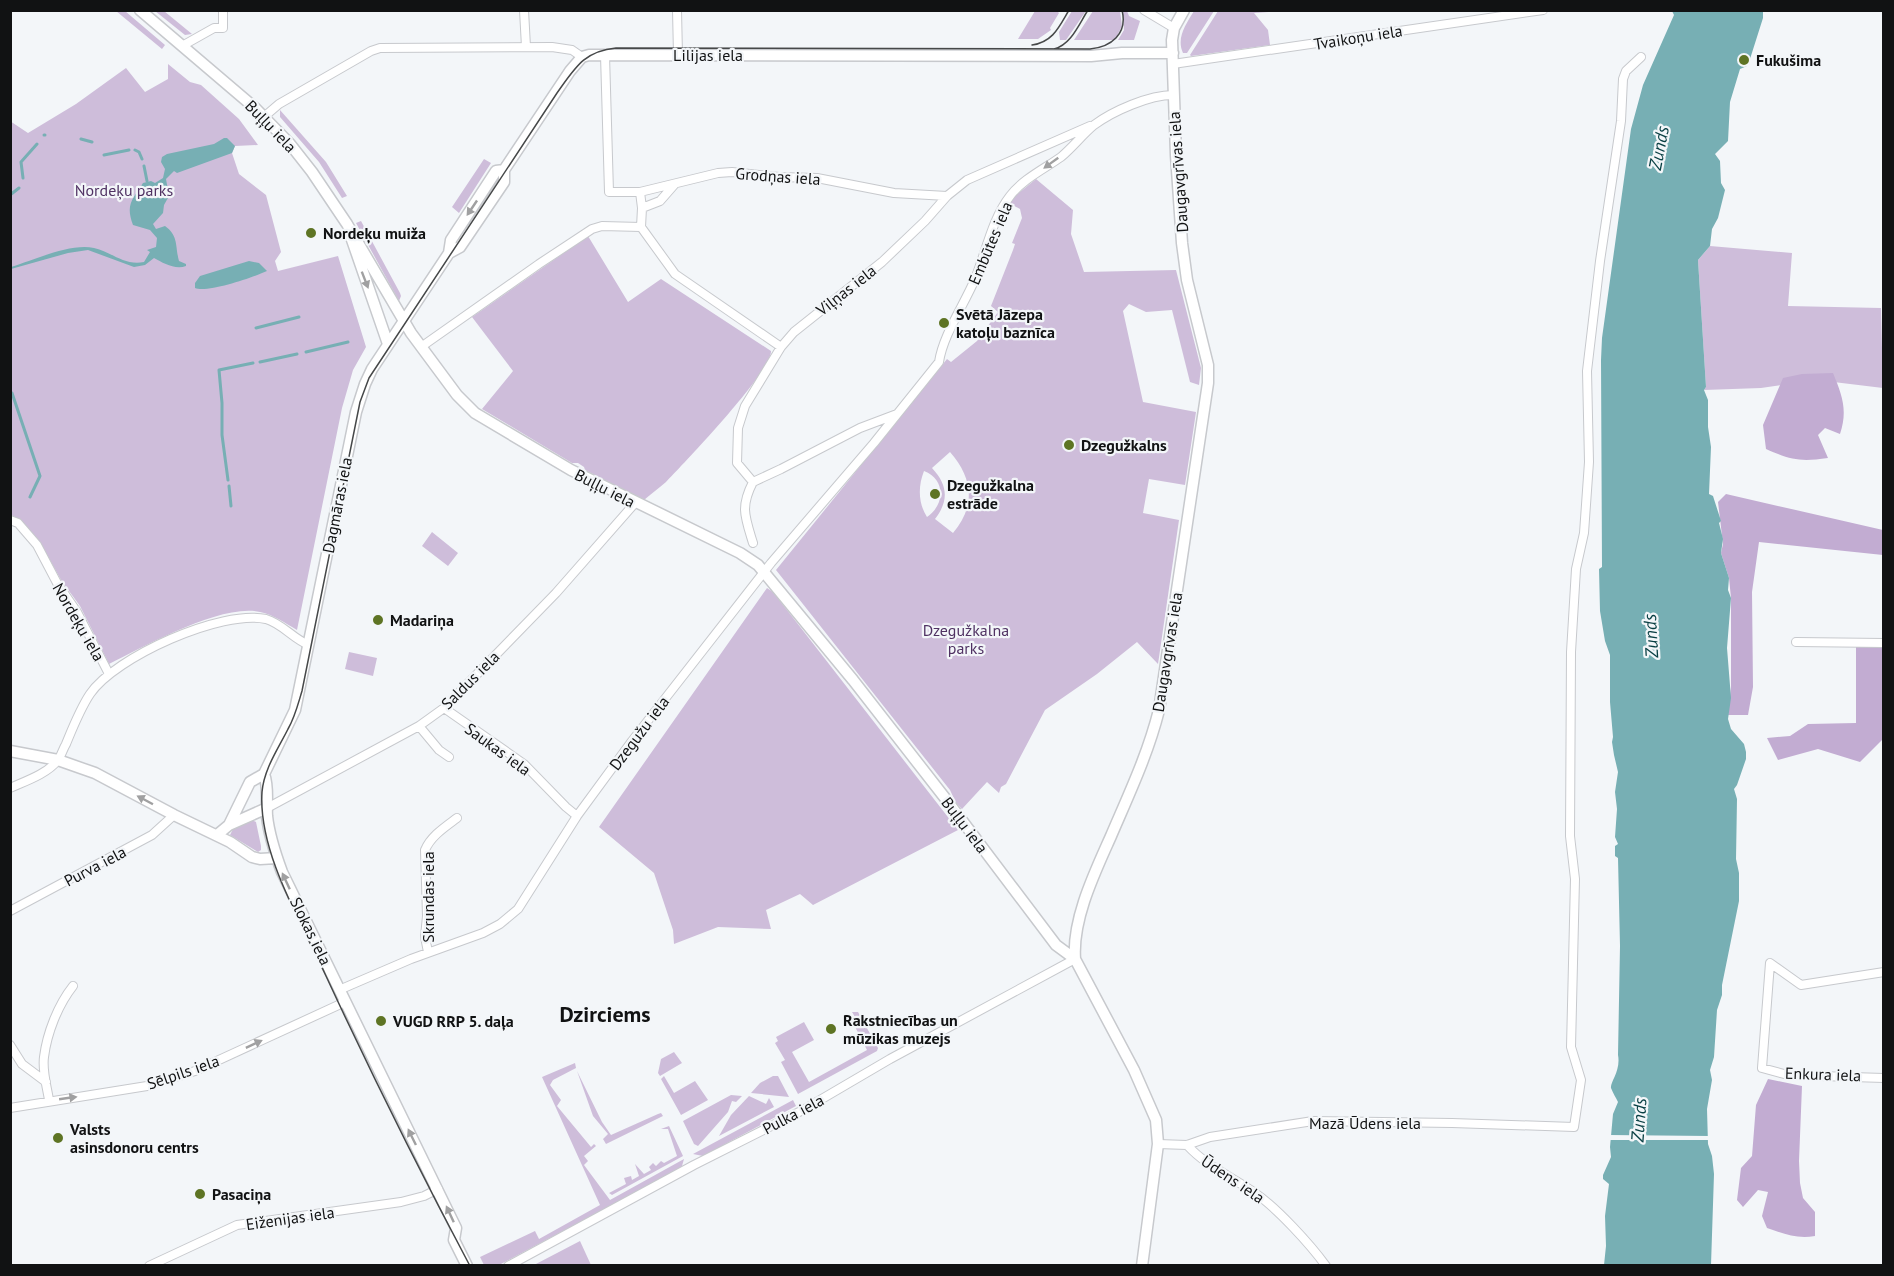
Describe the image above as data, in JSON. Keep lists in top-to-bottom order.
{
  "streets": {
    "street": [
      "Tvaikoņu iela",
      "Lilijas iela",
      "Buļļu iela",
      "Daugavgrīvas iela",
      "Grodņas iela",
      "Embūtes iela",
      "Viļņas iela",
      "Dagmāras iela",
      "Nordeķu iela",
      "Saldus iela",
      "Dzegužu iela",
      "Saukas iela",
      "Purva iela",
      "Skrundas iela",
      "Slokas iela",
      "Sēlpils iela",
      "Enkura iela",
      "Pulka iela",
      "Mazā Ūdens iela",
      "Ūdens iela",
      "Eiženijas iela"
    ]
  },
  "crossings": [
    ["Tvaikoņu iela", "Lilijas iela"],
    ["Tvaikoņu iela", "Daugavgrīvas iela"],
    ["Lilijas iela", "Buļļu iela"],
    ["Lilijas iela", "Daugavgrīvas iela"],
    ["Lilijas iela", "Dagmāras iela"],
    ["Buļļu iela", "Daugavgrīvas iela"],
    ["Buļļu iela", "Dagmāras iela"],
    ["Buļļu iela", "Saldus iela"],
    ["Buļļu iela", "Dzegužu iela"],
    ["Buļļu iela", "Pulka iela"],
    ["Daugavgrīvas iela", "Embūtes iela"],
    ["Daugavgrīvas iela", "Pulka iela"],
    ["Grodņas iela", "Viļņas iela"],
    ["Embūtes iela", "Viļņas iela"],
    ["Embūtes iela", "Dzegužu iela"],
    ["Saldus iela", "Saukas iela"],
    ["Dzegužu iela", "Saukas iela"],
    ["Dzegužu iela", "Skrundas iela"],
    ["Dzegužu iela", "Slokas iela"],
    ["Slokas iela", "Sēlpils iela"],
    ["Slokas iela", "Eiženijas iela"],
    ["Mazā Ūdens iela", "Ūdens iela"]
  ],
  "one_way": ["Embūtes iela", "Slokas iela", "Sēlpils iela"],
  "districts": ["Dzirciems"],
  "water": ["Zunds"],
  "parks": ["Nordeķu parks", "Dzegužkalna parks"],
  "places": [
    "Fukušima",
    "Nordeķu muiža",
    "Svētā Jāzepa katoļu baznīca",
    "Dzegužkalns",
    "Dzegužkalna estrāde",
    "Madariņa",
    "VUGD RRP 5. daļa",
    "Rakstniecības un mūzikas muzejs",
    "Valsts asinsdonoru centrs",
    "Pasaciņa"
  ]
}
